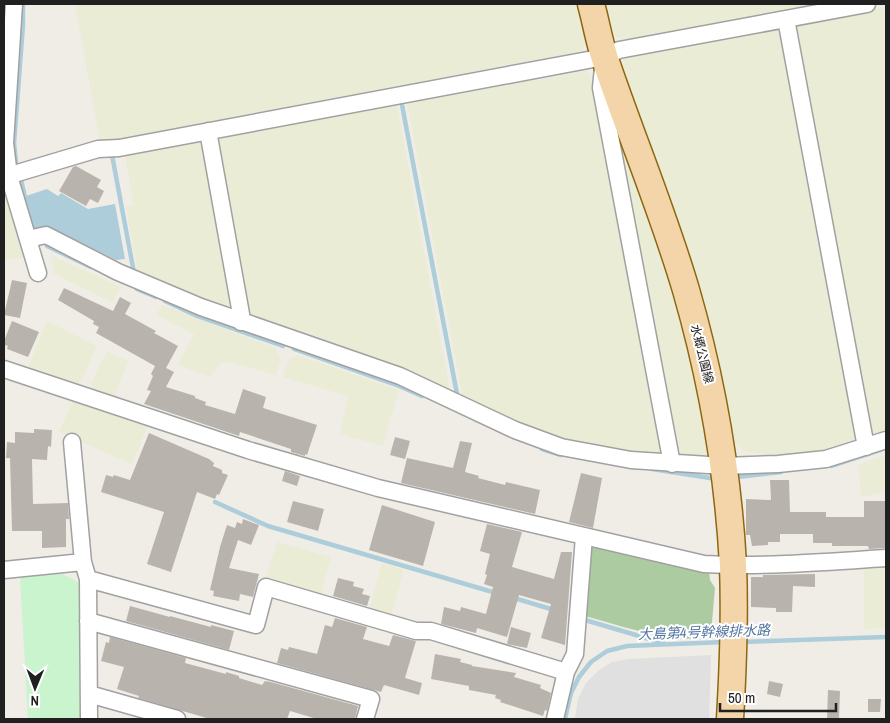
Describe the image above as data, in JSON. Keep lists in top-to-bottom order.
{
  "streets": {
    "main road": ["水郷公園線"]
  },
  "water": ["大島第4号幹線排水路"],
  "scale_bar": "50 m",
  "north": "bottom"
}
